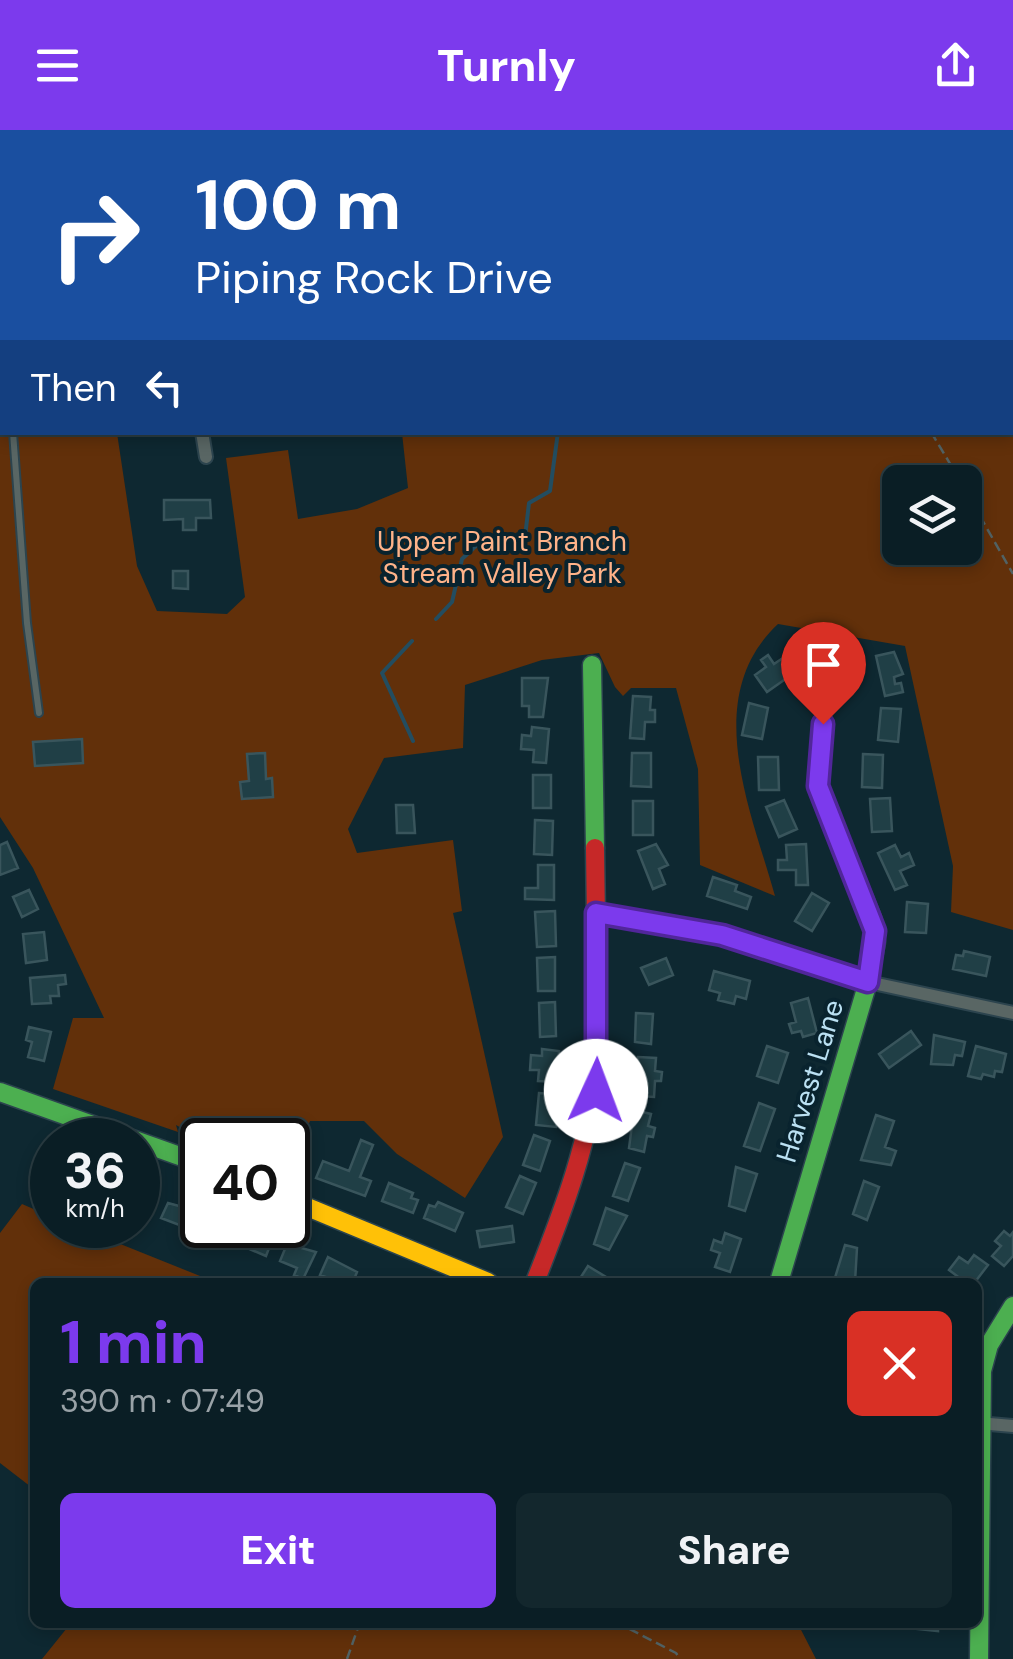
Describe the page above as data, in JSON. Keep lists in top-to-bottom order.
{
  "streets": {
    "street": ["Harvest Lane"]
  },
  "parks": ["Upper Paint Branch Stream Valley Park"],
  "page": {
    "header": "Turnly",
    "turn": ["100 m", "Piping Rock Drive"],
    "then": "Then",
    "speed": "36 km/h",
    "limit": "40",
    "heading": ["1 min", "390 m · 07:49"],
    "buttons": ["Exit", "Share"]
  }
}
